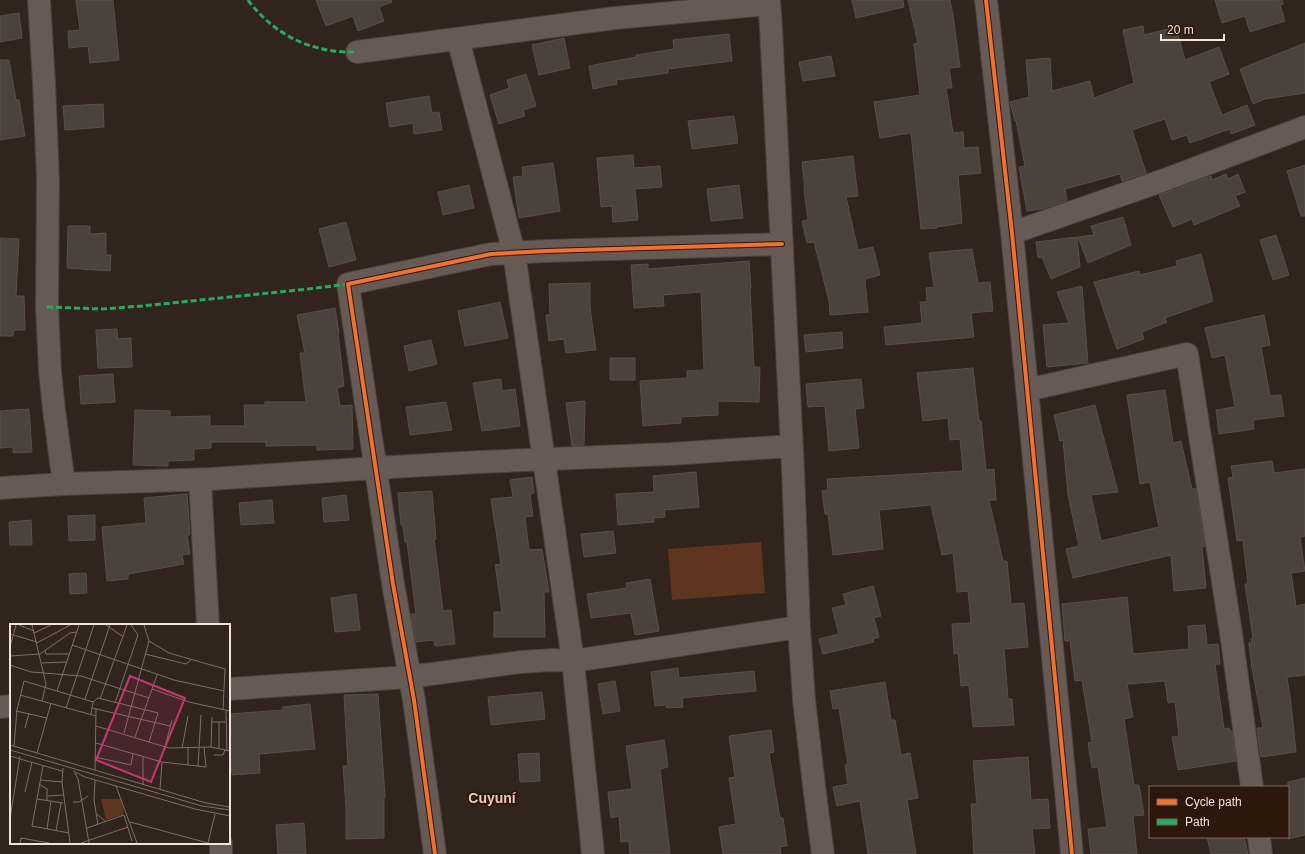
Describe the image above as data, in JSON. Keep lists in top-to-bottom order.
{
  "districts": ["Cuyuní"],
  "legend": ["Cycle path", "Path"],
  "scale_bar": "20 m"
}
